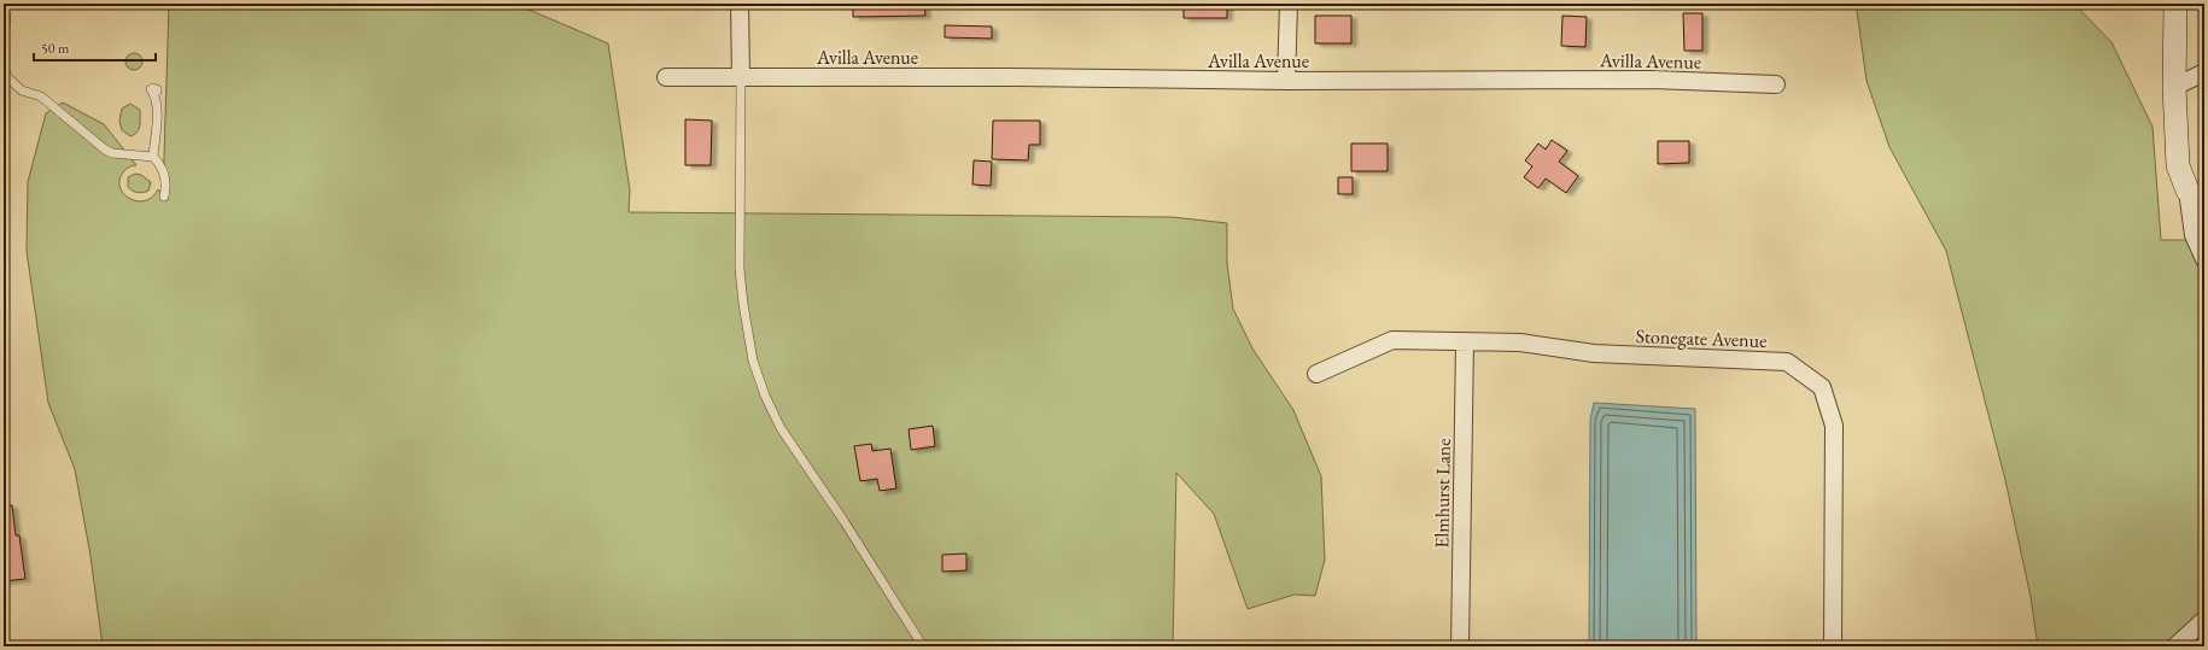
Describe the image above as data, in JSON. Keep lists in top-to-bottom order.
{
  "streets": {
    "street": ["Avilla Avenue", "Stonegate Avenue", "Elmhurst Lane"]
  },
  "crossings": [
    ["Stonegate Avenue", "Elmhurst Lane"]
  ],
  "scale_bar": "50 m"
}
